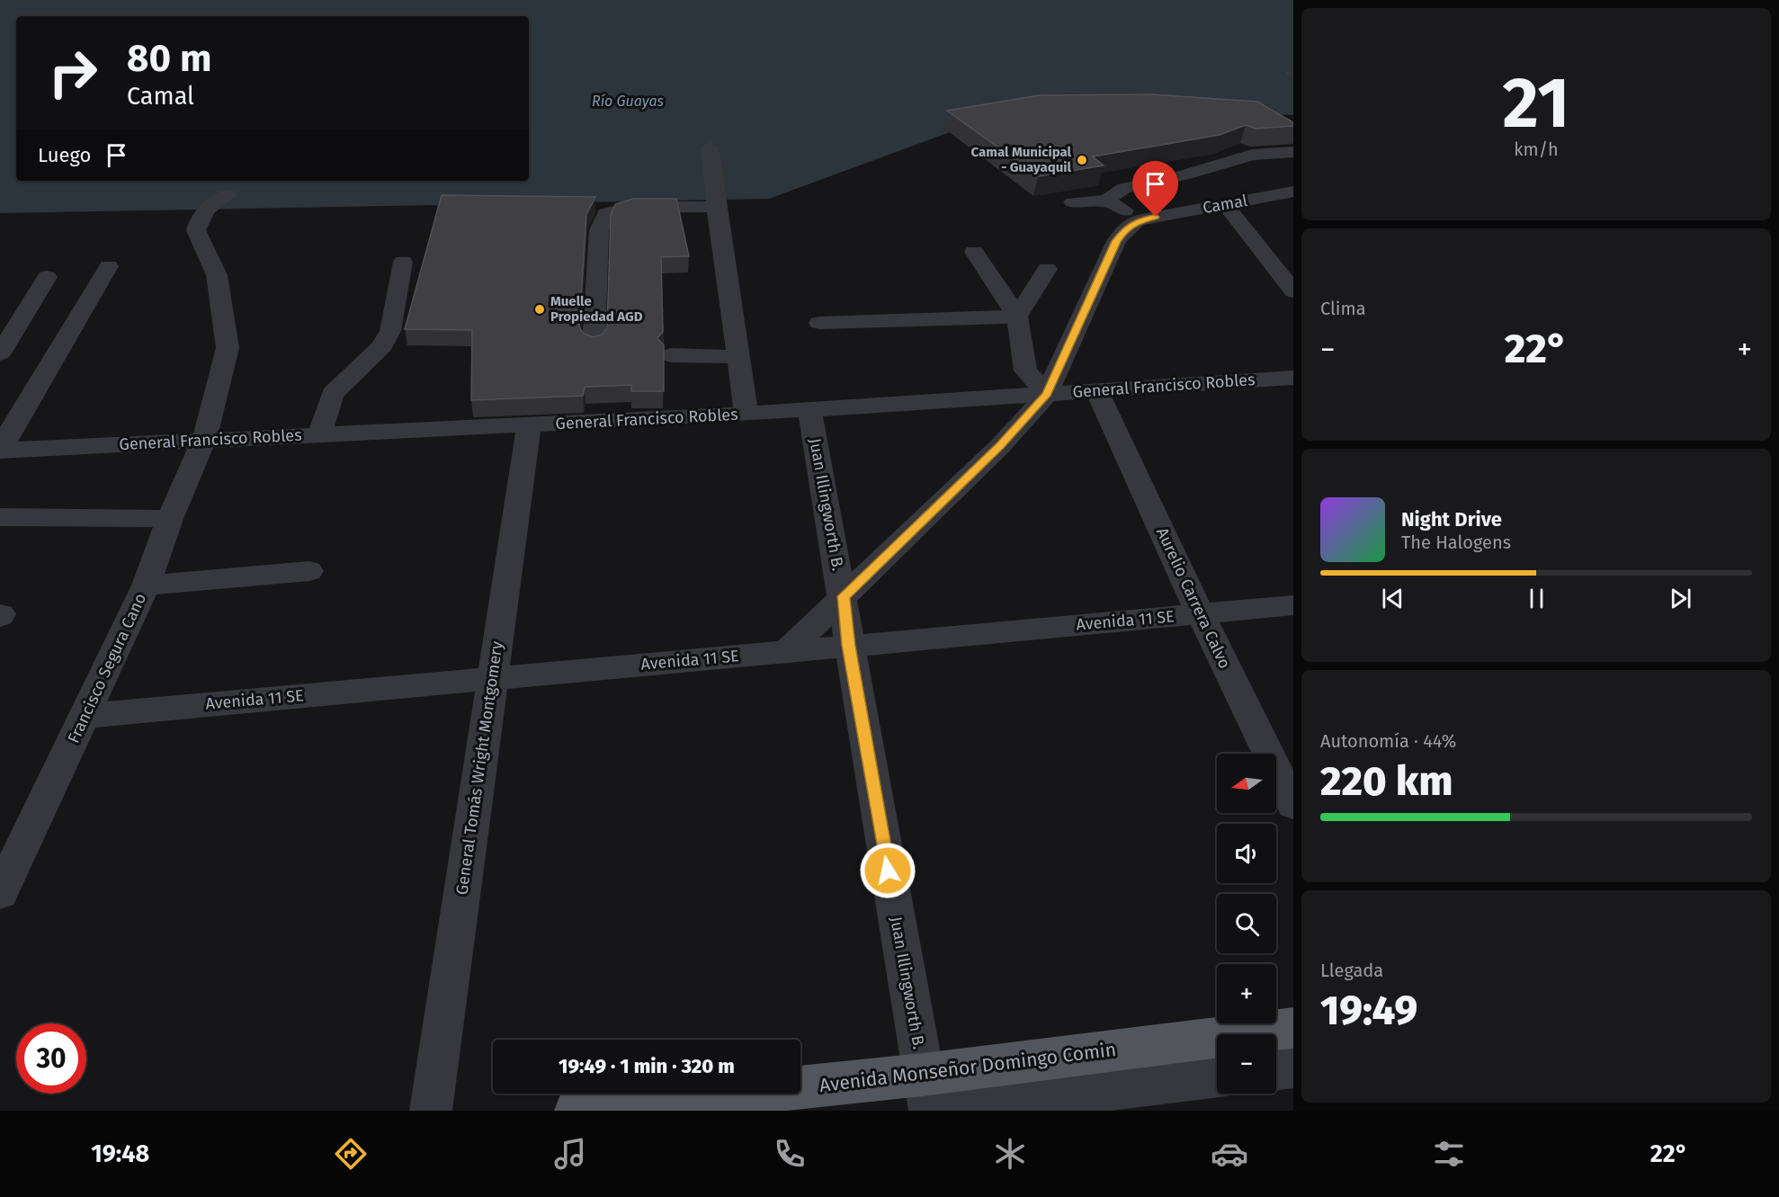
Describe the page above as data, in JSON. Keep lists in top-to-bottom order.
{
  "streets": {
    "main road": ["Avenida Monseñor Domingo Comin"],
    "street": [
      "Camal",
      "General Francisco Robles",
      "Juan Illingworth B.",
      "Aurelio Carrera Calvo",
      "Avenida 11 SE",
      "Francisco Segura Cano",
      "General Tomás Wright Montgomery"
    ]
  },
  "crossings": [
    ["General Francisco Robles", "Juan Illingworth B."],
    ["General Francisco Robles", "Aurelio Carrera Calvo"],
    ["General Francisco Robles", "Francisco Segura Cano"],
    ["General Francisco Robles", "General Tomás Wright Montgomery"],
    ["Juan Illingworth B.", "Avenida 11 SE"],
    ["Juan Illingworth B.", "Avenida Monseñor Domingo Comin"],
    ["Aurelio Carrera Calvo", "Avenida 11 SE"],
    ["Avenida 11 SE", "Francisco Segura Cano"],
    ["Avenida 11 SE", "General Tomás Wright Montgomery"]
  ],
  "water": ["Río Guayas"],
  "places": ["Camal Municipal - Guayaquil", "Muelle Propiedad AGD"],
  "north": "left",
  "page": {
    "tile": [
      ["21", "km/h"],
      "Clima",
      ["Autonomía · 44%", "220 km"],
      ["Llegada", "19:49"]
    ],
    "turn": ["80 m", "Camal"],
    "then": "Luego",
    "heat": ["−", "22°", "+"],
    "song": ["Night Drive", "The Halogens"],
    "map_buttons": ["+", "−"],
    "limit": "30",
    "trip": "19:49 · 1 min · 320 m",
    "tabs": ["19:48", "22°"]
  }
}
